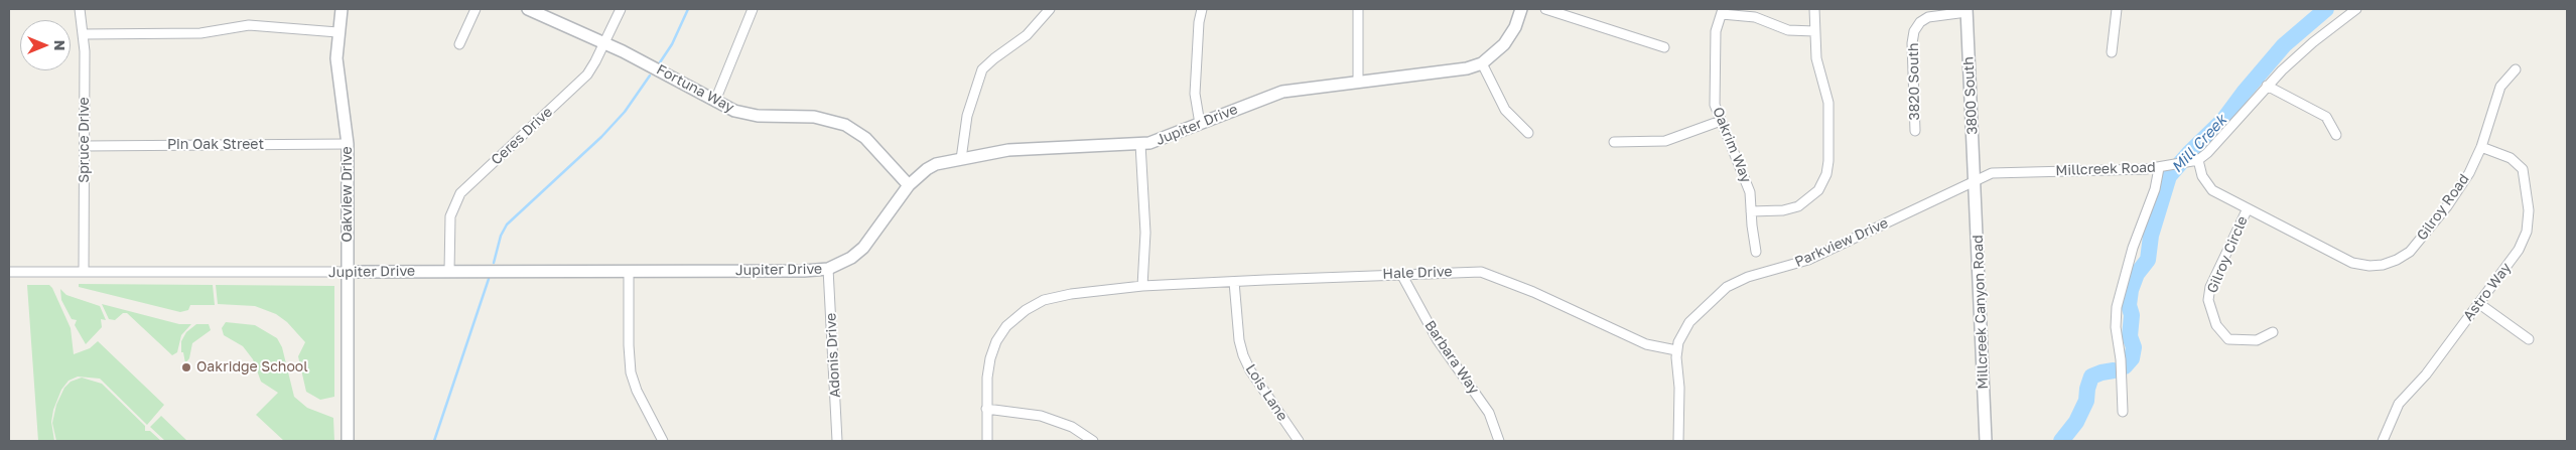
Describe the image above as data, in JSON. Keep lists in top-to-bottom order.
{
  "streets": {
    "street": [
      "3820 South",
      "Fortuna Way",
      "3800 South",
      "Jupiter Drive",
      "Ceres Drive",
      "Spruce Drive",
      "Pin Oak Street",
      "Oakrim Way",
      "Millcreek Road",
      "Oakview Drive",
      "Gilroy Road",
      "Parkview Drive",
      "Gilroy Circle",
      "Hale Drive",
      "Astro Way",
      "Millcreek Canyon Road",
      "Adonis Drive",
      "Barbara Way",
      "Lois Lane"
    ]
  },
  "crossings": [
    ["3820 South", "3800 South"],
    ["Fortuna Way", "Jupiter Drive"],
    ["Fortuna Way", "Ceres Drive"],
    ["3800 South", "Millcreek Road"],
    ["3800 South", "Parkview Drive"],
    ["3800 South", "Millcreek Canyon Road"],
    ["Jupiter Drive", "Ceres Drive"],
    ["Jupiter Drive", "Spruce Drive"],
    ["Jupiter Drive", "Oakview Drive"],
    ["Jupiter Drive", "Adonis Drive"],
    ["Spruce Drive", "Pin Oak Street"],
    ["Pin Oak Street", "Oakview Drive"],
    ["Millcreek Road", "Gilroy Road"],
    ["Millcreek Road", "Parkview Drive"],
    ["Millcreek Road", "Millcreek Canyon Road"],
    ["Gilroy Road", "Gilroy Circle"],
    ["Gilroy Road", "Astro Way"],
    ["Parkview Drive", "Hale Drive"],
    ["Parkview Drive", "Millcreek Canyon Road"],
    ["Hale Drive", "Barbara Way"],
    ["Hale Drive", "Lois Lane"]
  ],
  "water": ["Mill Creek"],
  "places": ["Oakridge School"],
  "north": "right"
}
